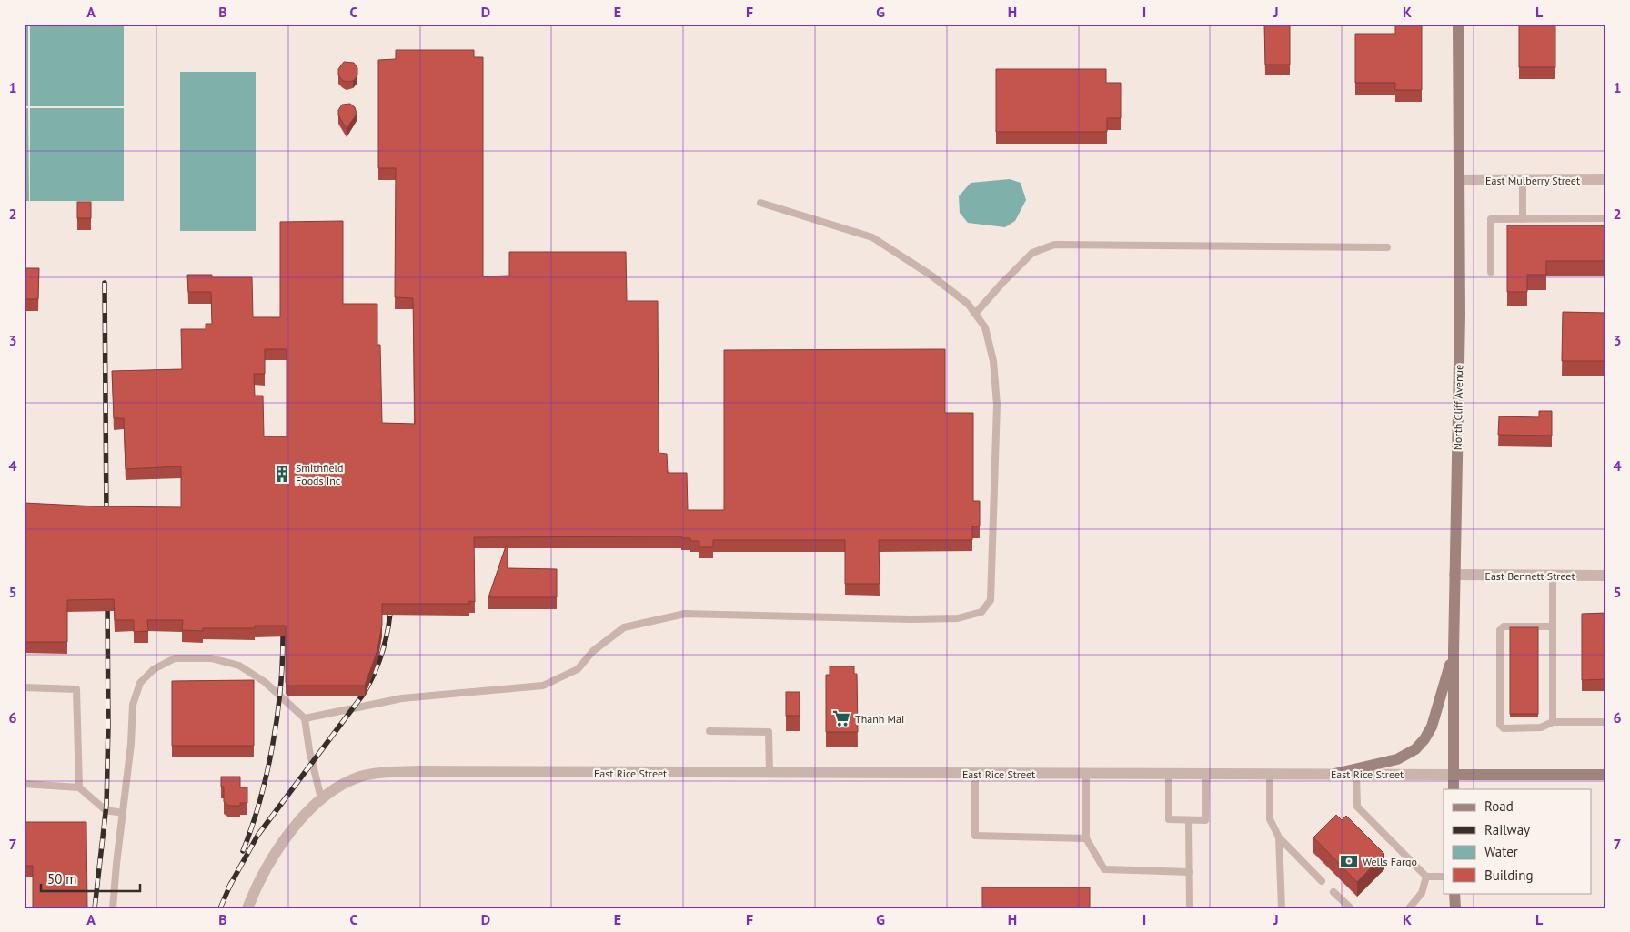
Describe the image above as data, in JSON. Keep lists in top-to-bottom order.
{
  "streets": {
    "main road": ["North Cliff Avenue", "East Rice Street"],
    "street": ["East Mulberry Street", "East Bennett Street"]
  },
  "crossings": [
    ["East Mulberry Street", "North Cliff Avenue"],
    ["North Cliff Avenue", "East Bennett Street"],
    ["North Cliff Avenue", "East Rice Street"]
  ],
  "places": {
    "building": ["Smithfield Foods Inc"],
    "supermarket": ["Thanh Mai"],
    "bank": ["Wells Fargo"]
  },
  "legend": [
    "Road",
    "Railway",
    "Water",
    "Building"
  ],
  "scale_bar": "50 m",
  "grid": {
    "columns": [
      "A",
      "B",
      "C",
      "D",
      "E",
      "F",
      "G",
      "H",
      "I",
      "J",
      "K",
      "L"
    ],
    "rows": [
      "1",
      "2",
      "3",
      "4",
      "5",
      "6",
      "7"
    ]
  }
}
